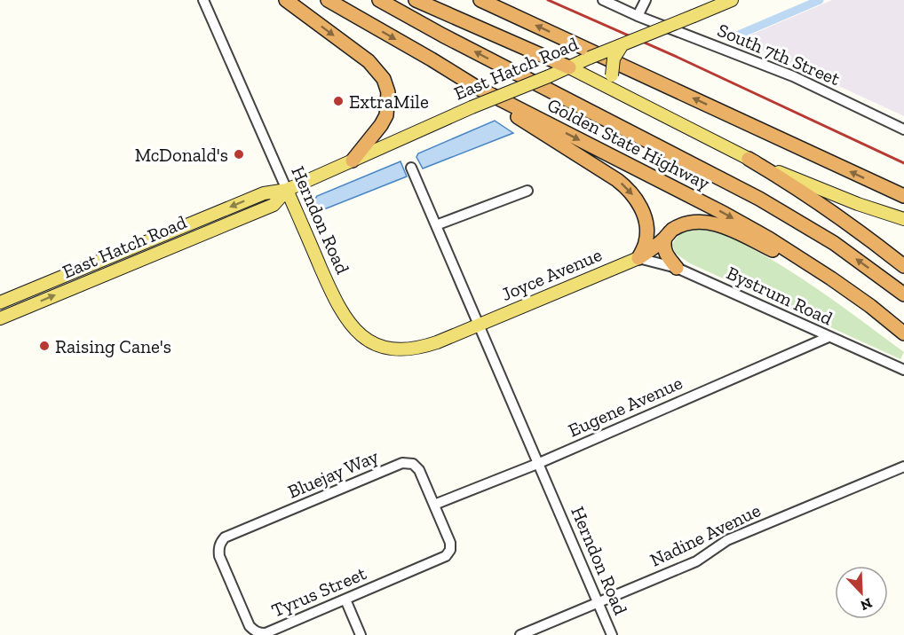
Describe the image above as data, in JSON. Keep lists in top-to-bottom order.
{
  "streets": {
    "highway": ["Golden State Highway"],
    "main road": ["East Hatch Road", "Herndon Road", "Joyce Avenue"],
    "street": [
      "South 7th Street",
      "Bystrum Road",
      "Eugene Avenue",
      "Bluejay Way",
      "Nadine Avenue",
      "Tyrus Street"
    ]
  },
  "crossings": [
    ["East Hatch Road", "Herndon Road"],
    ["Herndon Road", "Joyce Avenue"],
    ["Herndon Road", "Eugene Avenue"],
    ["Herndon Road", "Nadine Avenue"],
    ["Joyce Avenue", "Bystrum Road"],
    ["Bystrum Road", "Eugene Avenue"],
    ["Eugene Avenue", "Bluejay Way"],
    ["Eugene Avenue", "Tyrus Street"],
    ["Bluejay Way", "Tyrus Street"]
  ],
  "places": ["ExtraMile", "McDonald's", "Raising Cane's"],
  "north": "bottom right"
}
